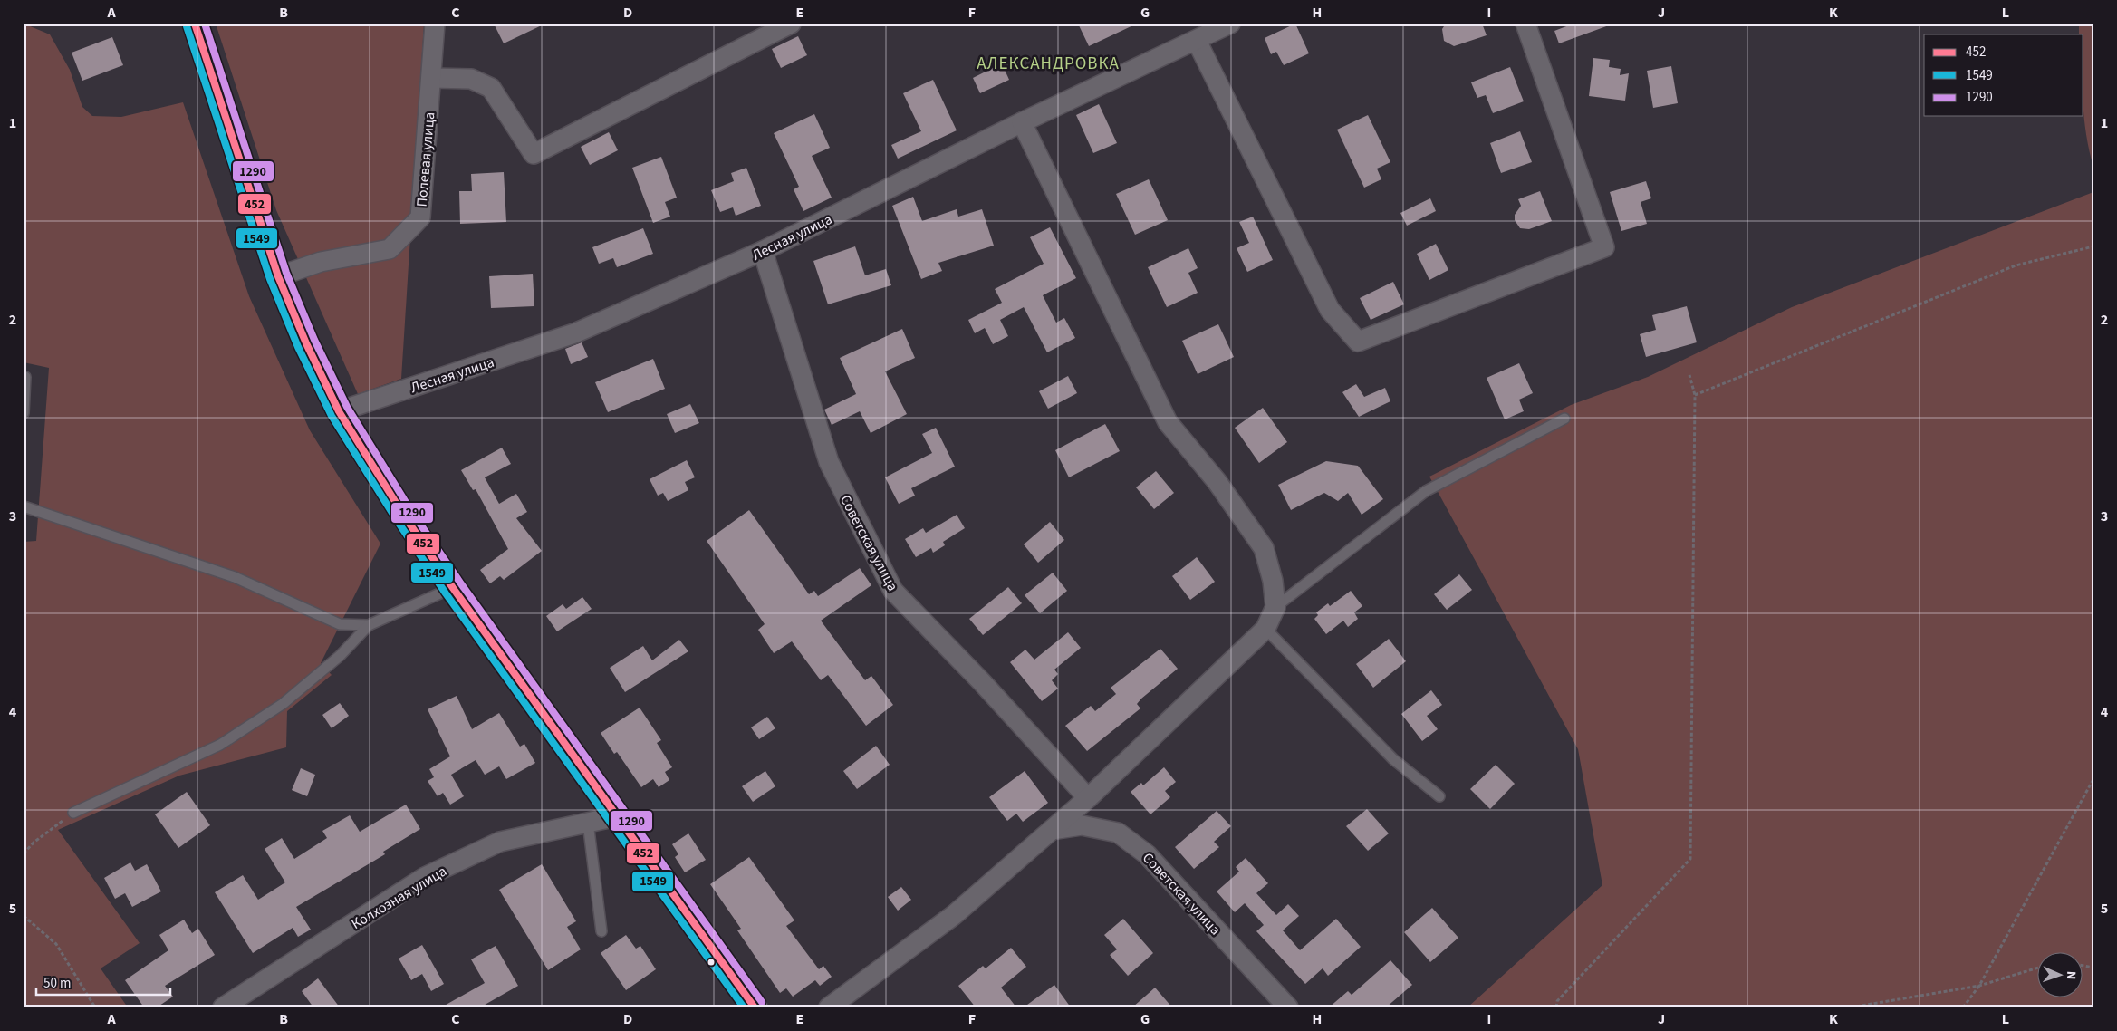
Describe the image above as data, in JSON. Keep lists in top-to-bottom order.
{
  "streets": {
    "street": [
      "Полевая улица",
      "Лесная улица",
      "Советская улица",
      "Колхозная улица"
    ]
  },
  "crossings": [
    ["Лесная улица", "Советская улица"]
  ],
  "districts": ["АЛЕКСАНДРОВКА"],
  "lines": ["transit line 452", "transit line 1290", "transit line 1549"],
  "legend": ["452", "1549", "1290"],
  "scale_bar": "50 m",
  "north": "right",
  "grid": {
    "columns": [
      "A",
      "B",
      "C",
      "D",
      "E",
      "F",
      "G",
      "H",
      "I",
      "J",
      "K",
      "L"
    ],
    "rows": [
      "1",
      "2",
      "3",
      "4",
      "5"
    ]
  }
}
